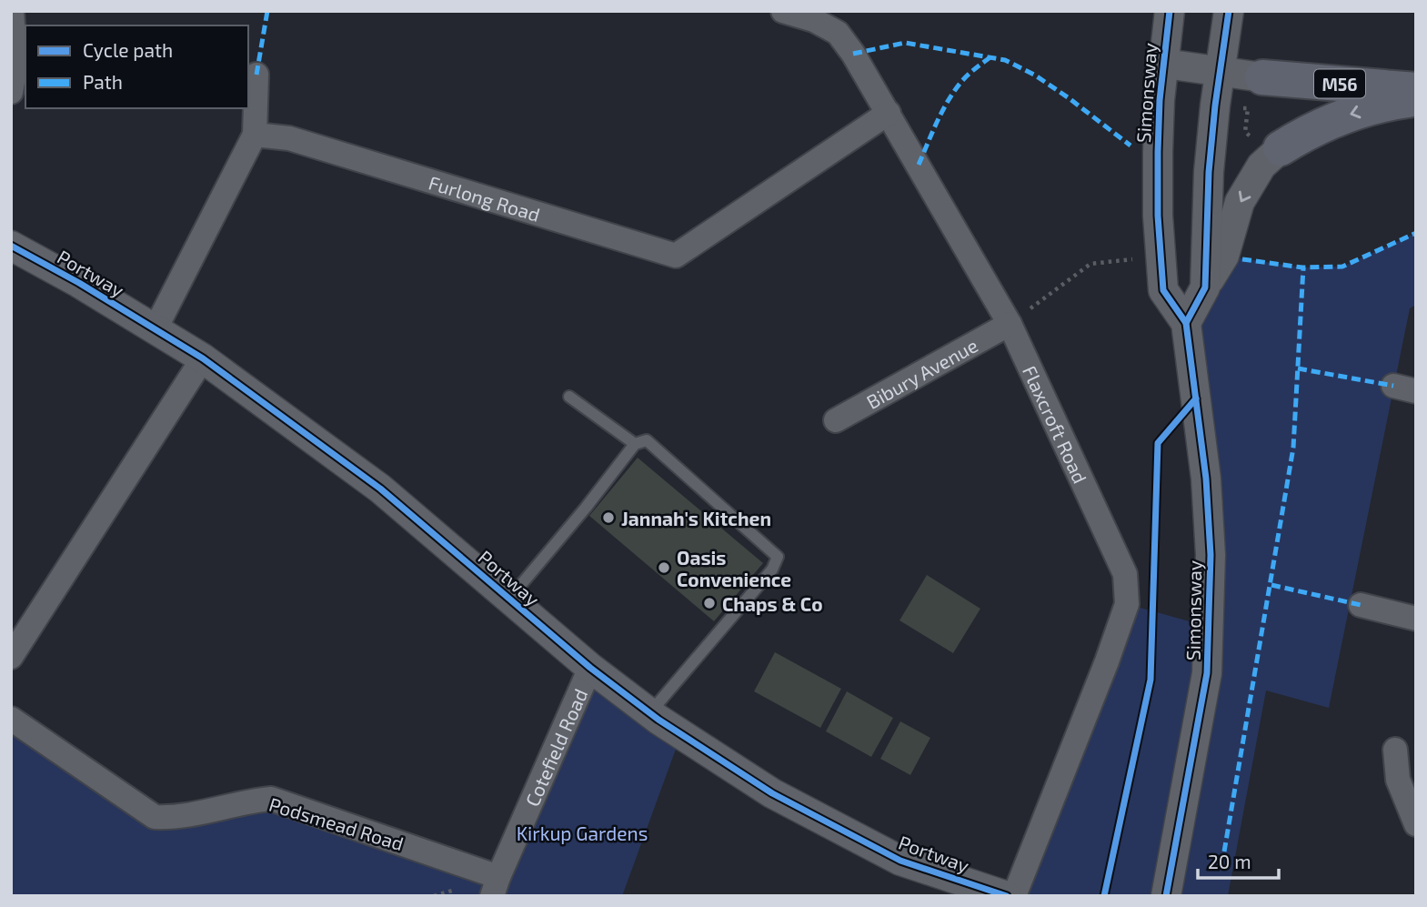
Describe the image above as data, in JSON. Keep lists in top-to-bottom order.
{
  "streets": {
    "highway": ["M56"],
    "street": [
      "Simonsway",
      "Furlong Road",
      "Portway",
      "Bibury Avenue",
      "Flaxcroft Road",
      "Cotefield Road",
      "Podsmead Road"
    ]
  },
  "crossings": [
    ["Furlong Road", "Flaxcroft Road"],
    ["Portway", "Cotefield Road"],
    ["Bibury Avenue", "Flaxcroft Road"],
    ["Cotefield Road", "Podsmead Road"]
  ],
  "parks": ["Kirkup Gardens"],
  "places": ["Jannah's Kitchen", "Oasis Convenience", "Chaps & Co"],
  "legend": ["Cycle path", "Path"],
  "scale_bar": "20 m"
}
